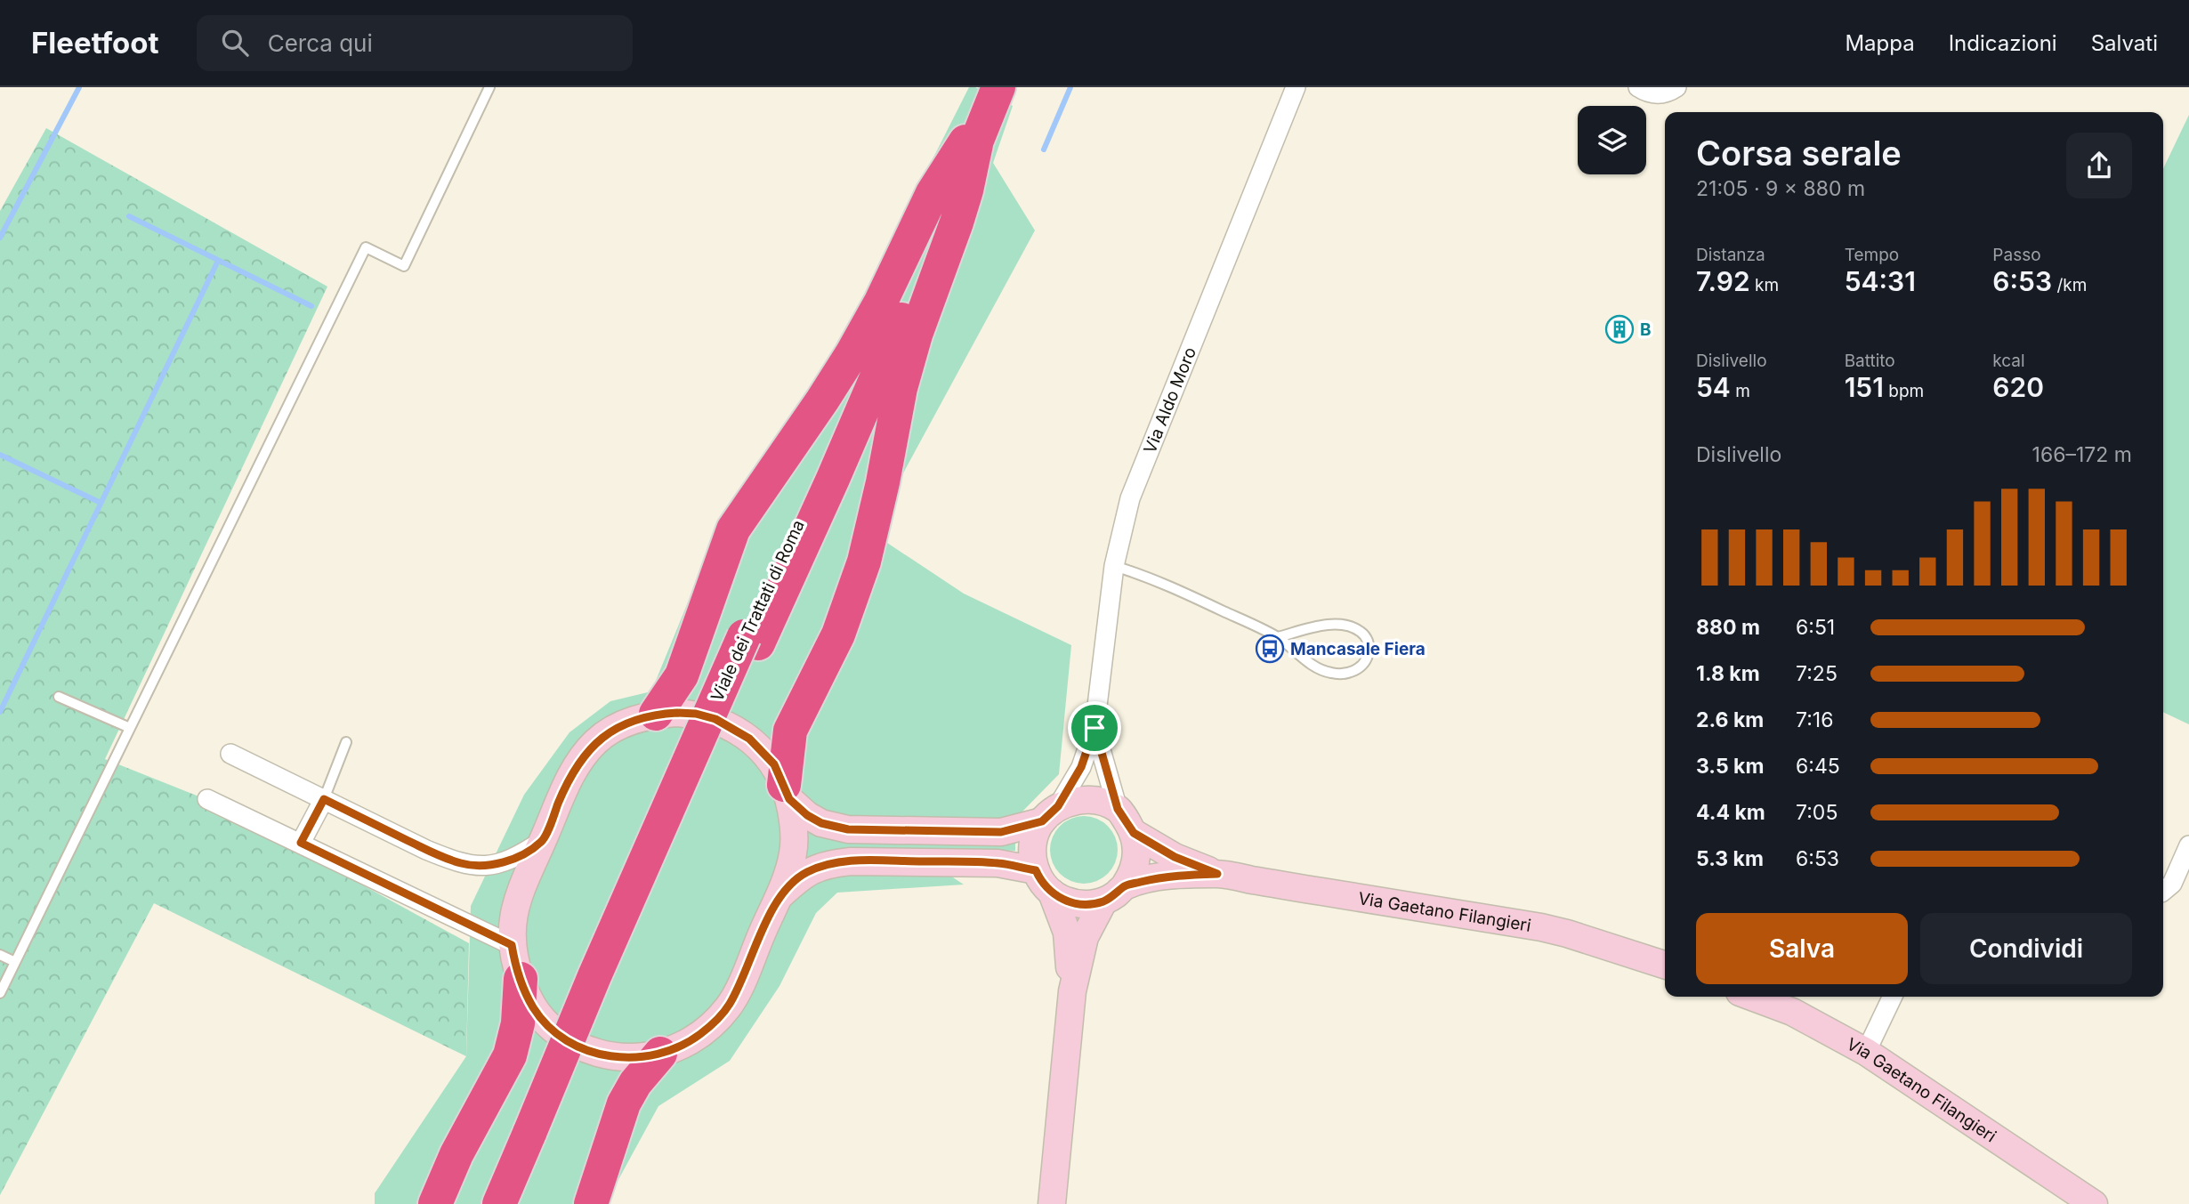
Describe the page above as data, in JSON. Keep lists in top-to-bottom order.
{
  "streets": {
    "highway": ["Viale dei Trattati di Roma"],
    "street": ["Via Aldo Moro", "Via Gaetano Filangieri"]
  },
  "crossings": [
    ["Via Aldo Moro", "Via Gaetano Filangieri"]
  ],
  "places": {
    "building": ["B"],
    "bus stop": ["Mancasale Fiera"]
  },
  "page": {
    "header": "Fleetfoot",
    "search": "Cerca qui",
    "nav": ["Mappa", "Indicazioni", "Salvati"],
    "heading": ["Corsa serale", "21:05 · 9 × 880 m"],
    "stats": [
      ["Distanza", "7.92 km"],
      ["Tempo", "54:31"],
      ["Passo", "6:53 /km"],
      ["Dislivello", "54 m"],
      ["Battito", "151 bpm"],
      ["kcal", "620"]
    ],
    "chart": ["Dislivello", "166–172 m"],
    "list": [
      {
        "name": "880 m",
        "note": "6:51"
      },
      {
        "name": "1.8 km",
        "note": "7:25"
      },
      {
        "name": "2.6 km",
        "note": "7:16"
      },
      {
        "name": "3.5 km",
        "note": "6:45"
      },
      {
        "name": "4.4 km",
        "note": "7:05"
      },
      {
        "name": "5.3 km",
        "note": "6:53"
      }
    ],
    "buttons": ["Salva", "Condividi"]
  }
}
